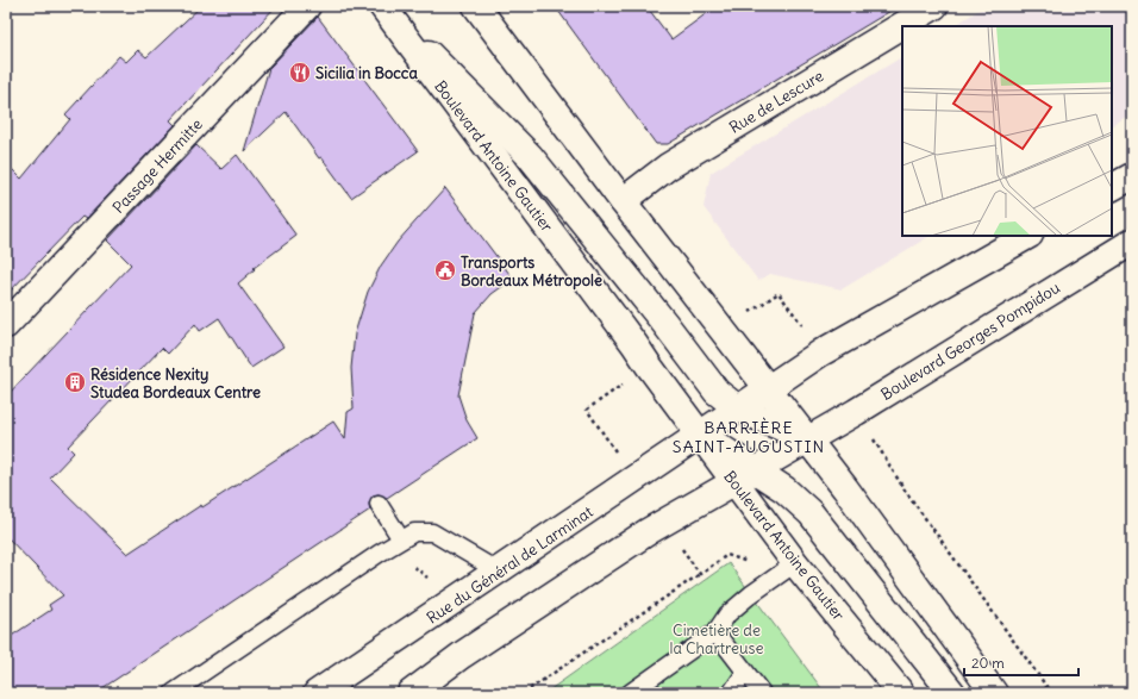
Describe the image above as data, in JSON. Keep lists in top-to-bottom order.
{
  "streets": {
    "main road": [
      "Rue de Lescure",
      "Boulevard Antoine Gautier",
      "Passage Hermitte",
      "Boulevard Georges Pompidou",
      "Rue du Général de Larminat"
    ]
  },
  "crossings": [
    ["Boulevard Antoine Gautier", "Boulevard Georges Pompidou"],
    ["Boulevard Antoine Gautier", "Rue du Général de Larminat"]
  ],
  "districts": ["BARRIÈRE SAINT-AUGUSTIN"],
  "parks": ["Cimetière de la Chartreuse"],
  "places": {
    "restaurant": ["Sicilia in Bocca"],
    "public building": ["Transports Bordeaux Métropole"],
    "building": ["Résidence Nexity Studea Bordeaux Centre"]
  },
  "scale_bar": "20 m"
}
